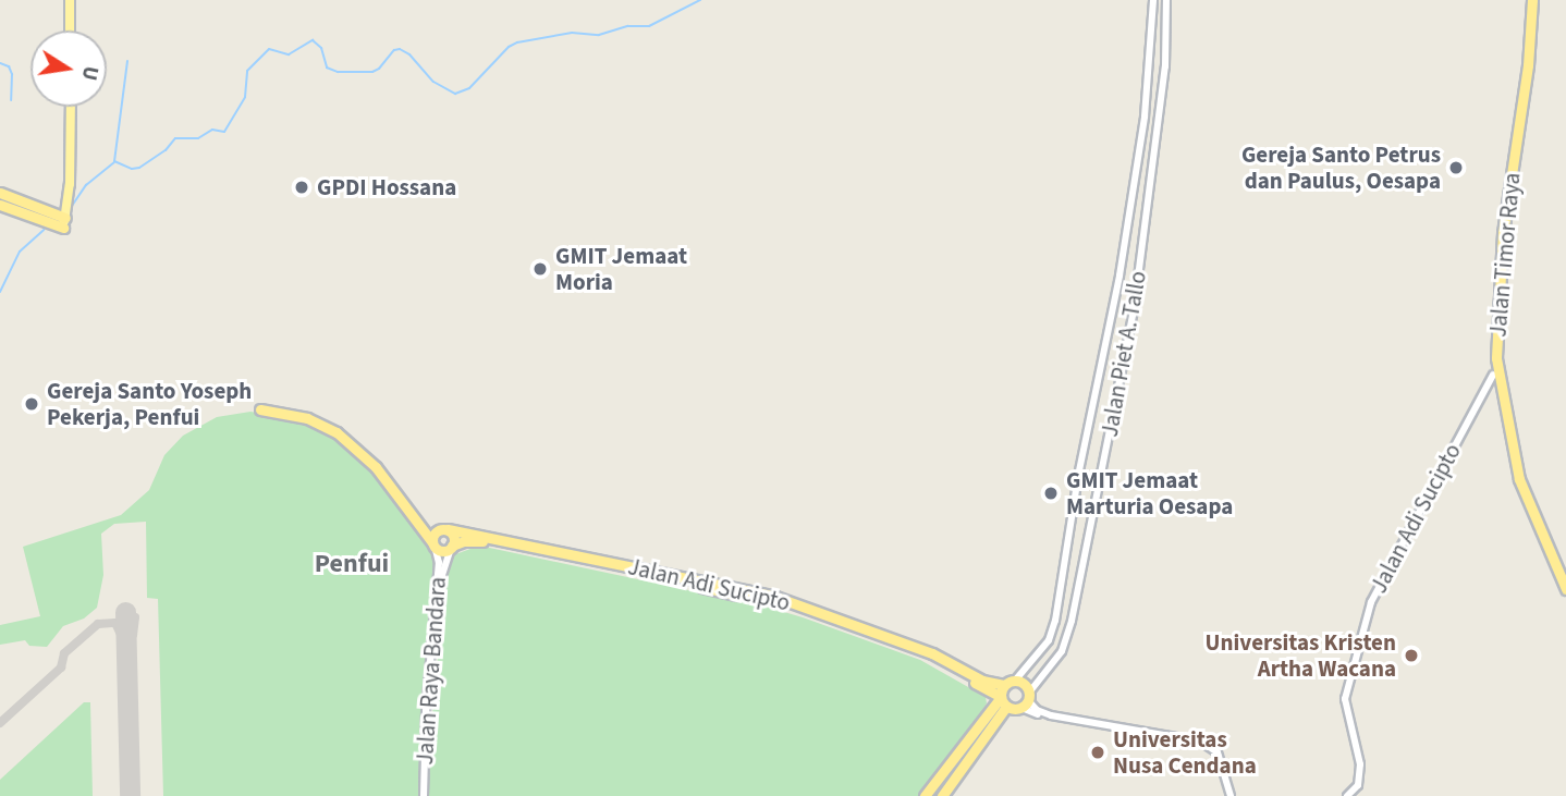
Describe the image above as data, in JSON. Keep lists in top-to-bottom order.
{
  "streets": {
    "highway": ["Jalan Timor Raya", "Jalan Adi Sucipto"],
    "main road": ["Jalan Piet A. Tallo", "Jalan Raya Bandara"]
  },
  "crossings": [
    ["Jalan Timor Raya", "Jalan Adi Sucipto"],
    ["Jalan Adi Sucipto", "Jalan Raya Bandara"]
  ],
  "districts": ["Penfui"],
  "places": [
    "Gereja Santo Petrus dan Paulus, Oesapa",
    "GPDI Hossana",
    "GMIT Jemaat Moria",
    "Gereja Santo Yoseph Pekerja, Penfui",
    "GMIT Jemaat Marturia Oesapa",
    "Universitas Kristen Artha Wacana",
    "Universitas Nusa Cendana"
  ],
  "north": "right"
}
